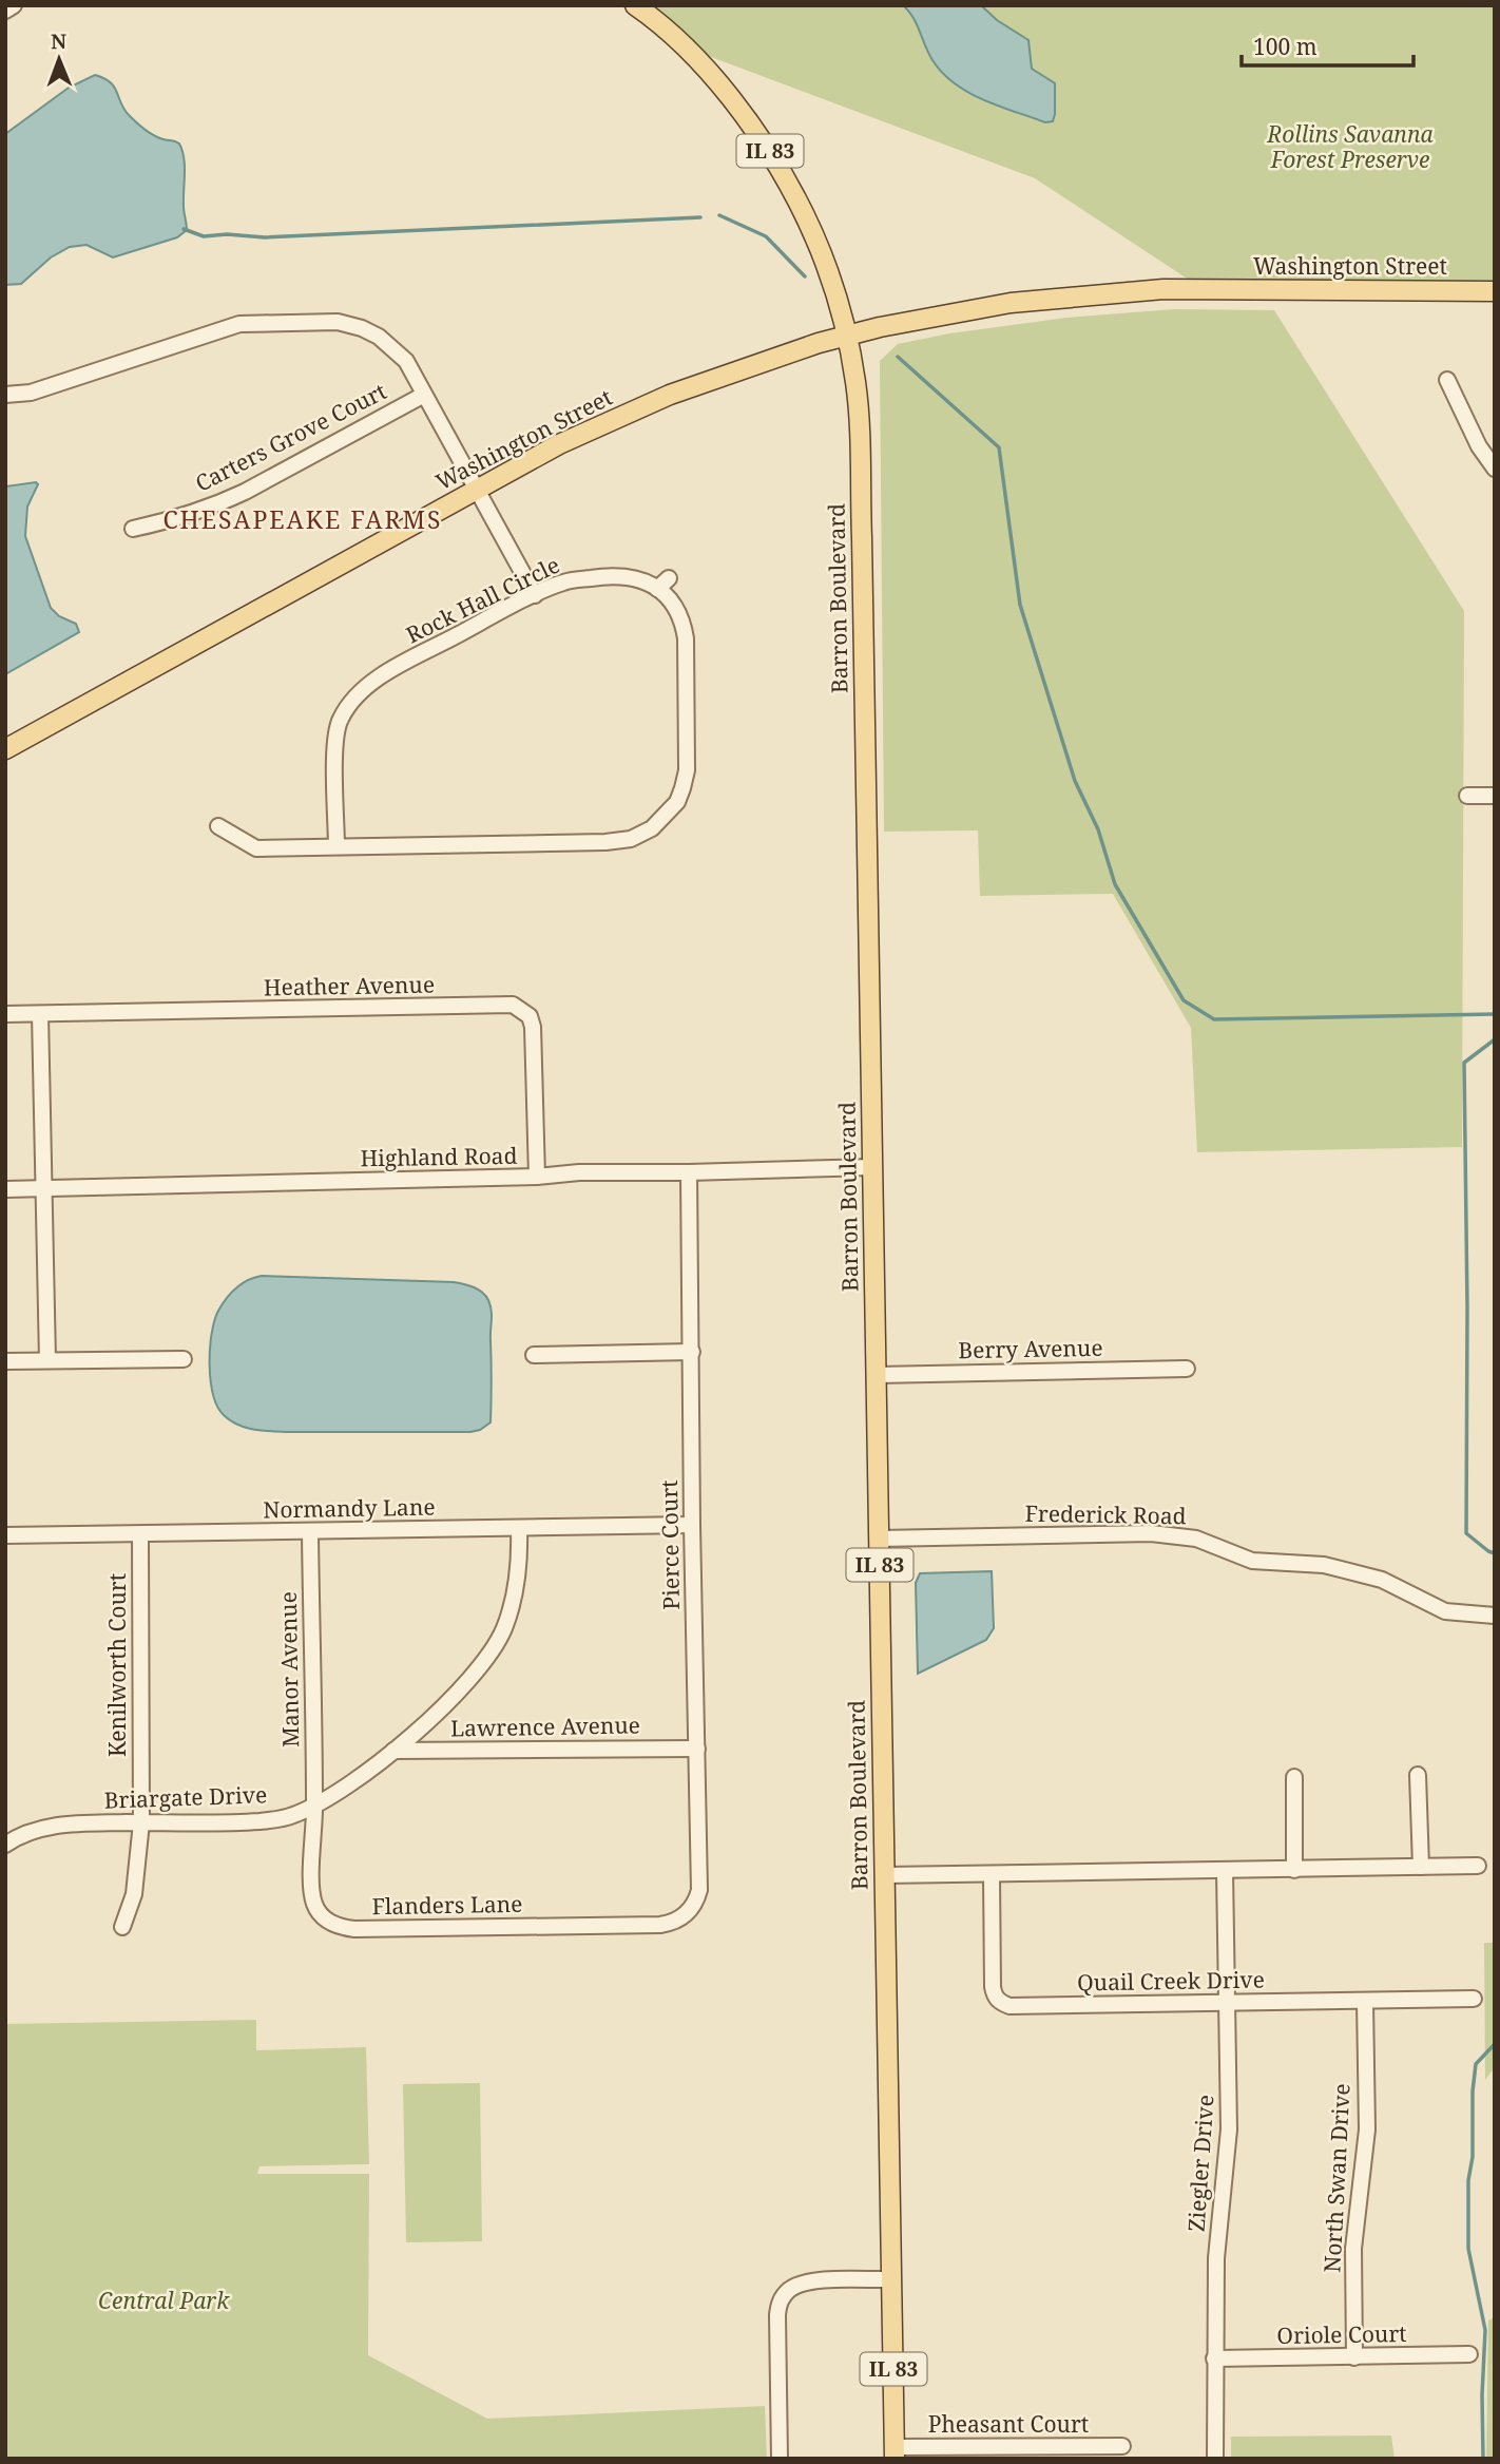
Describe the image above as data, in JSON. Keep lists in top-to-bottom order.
{
  "streets": {
    "main road": ["IL 83", "Washington Street", "Barron Boulevard"],
    "street": [
      "Carters Grove Court",
      "Rock Hall Circle",
      "Heather Avenue",
      "Highland Road",
      "Berry Avenue",
      "Normandy Lane",
      "Frederick Road",
      "Pierce Court",
      "Kenilworth Court",
      "Manor Avenue",
      "Lawrence Avenue",
      "Briargate Drive",
      "Flanders Lane",
      "Quail Creek Drive",
      "Ziegler Drive",
      "North Swan Drive",
      "Oriole Court",
      "Pheasant Court"
    ]
  },
  "crossings": [
    ["Washington Street", "Barron Boulevard"],
    ["Barron Boulevard", "Highland Road"],
    ["Barron Boulevard", "Berry Avenue"],
    ["Barron Boulevard", "Frederick Road"],
    ["Barron Boulevard", "Pheasant Court"],
    ["Heather Avenue", "Highland Road"],
    ["Highland Road", "Pierce Court"],
    ["Normandy Lane", "Pierce Court"],
    ["Normandy Lane", "Kenilworth Court"],
    ["Normandy Lane", "Manor Avenue"],
    ["Normandy Lane", "Briargate Drive"],
    ["Pierce Court", "Lawrence Avenue"],
    ["Pierce Court", "Flanders Lane"],
    ["Kenilworth Court", "Briargate Drive"],
    ["Manor Avenue", "Briargate Drive"],
    ["Manor Avenue", "Flanders Lane"],
    ["Lawrence Avenue", "Briargate Drive"],
    ["Briargate Drive", "Flanders Lane"],
    ["Quail Creek Drive", "Ziegler Drive"],
    ["Quail Creek Drive", "North Swan Drive"],
    ["Ziegler Drive", "Oriole Court"],
    ["North Swan Drive", "Oriole Court"]
  ],
  "districts": ["CHESAPEAKE FARMS"],
  "parks": ["Rollins Savanna Forest Preserve", "Central Park"],
  "scale_bar": "100 m",
  "north": "top"
}
